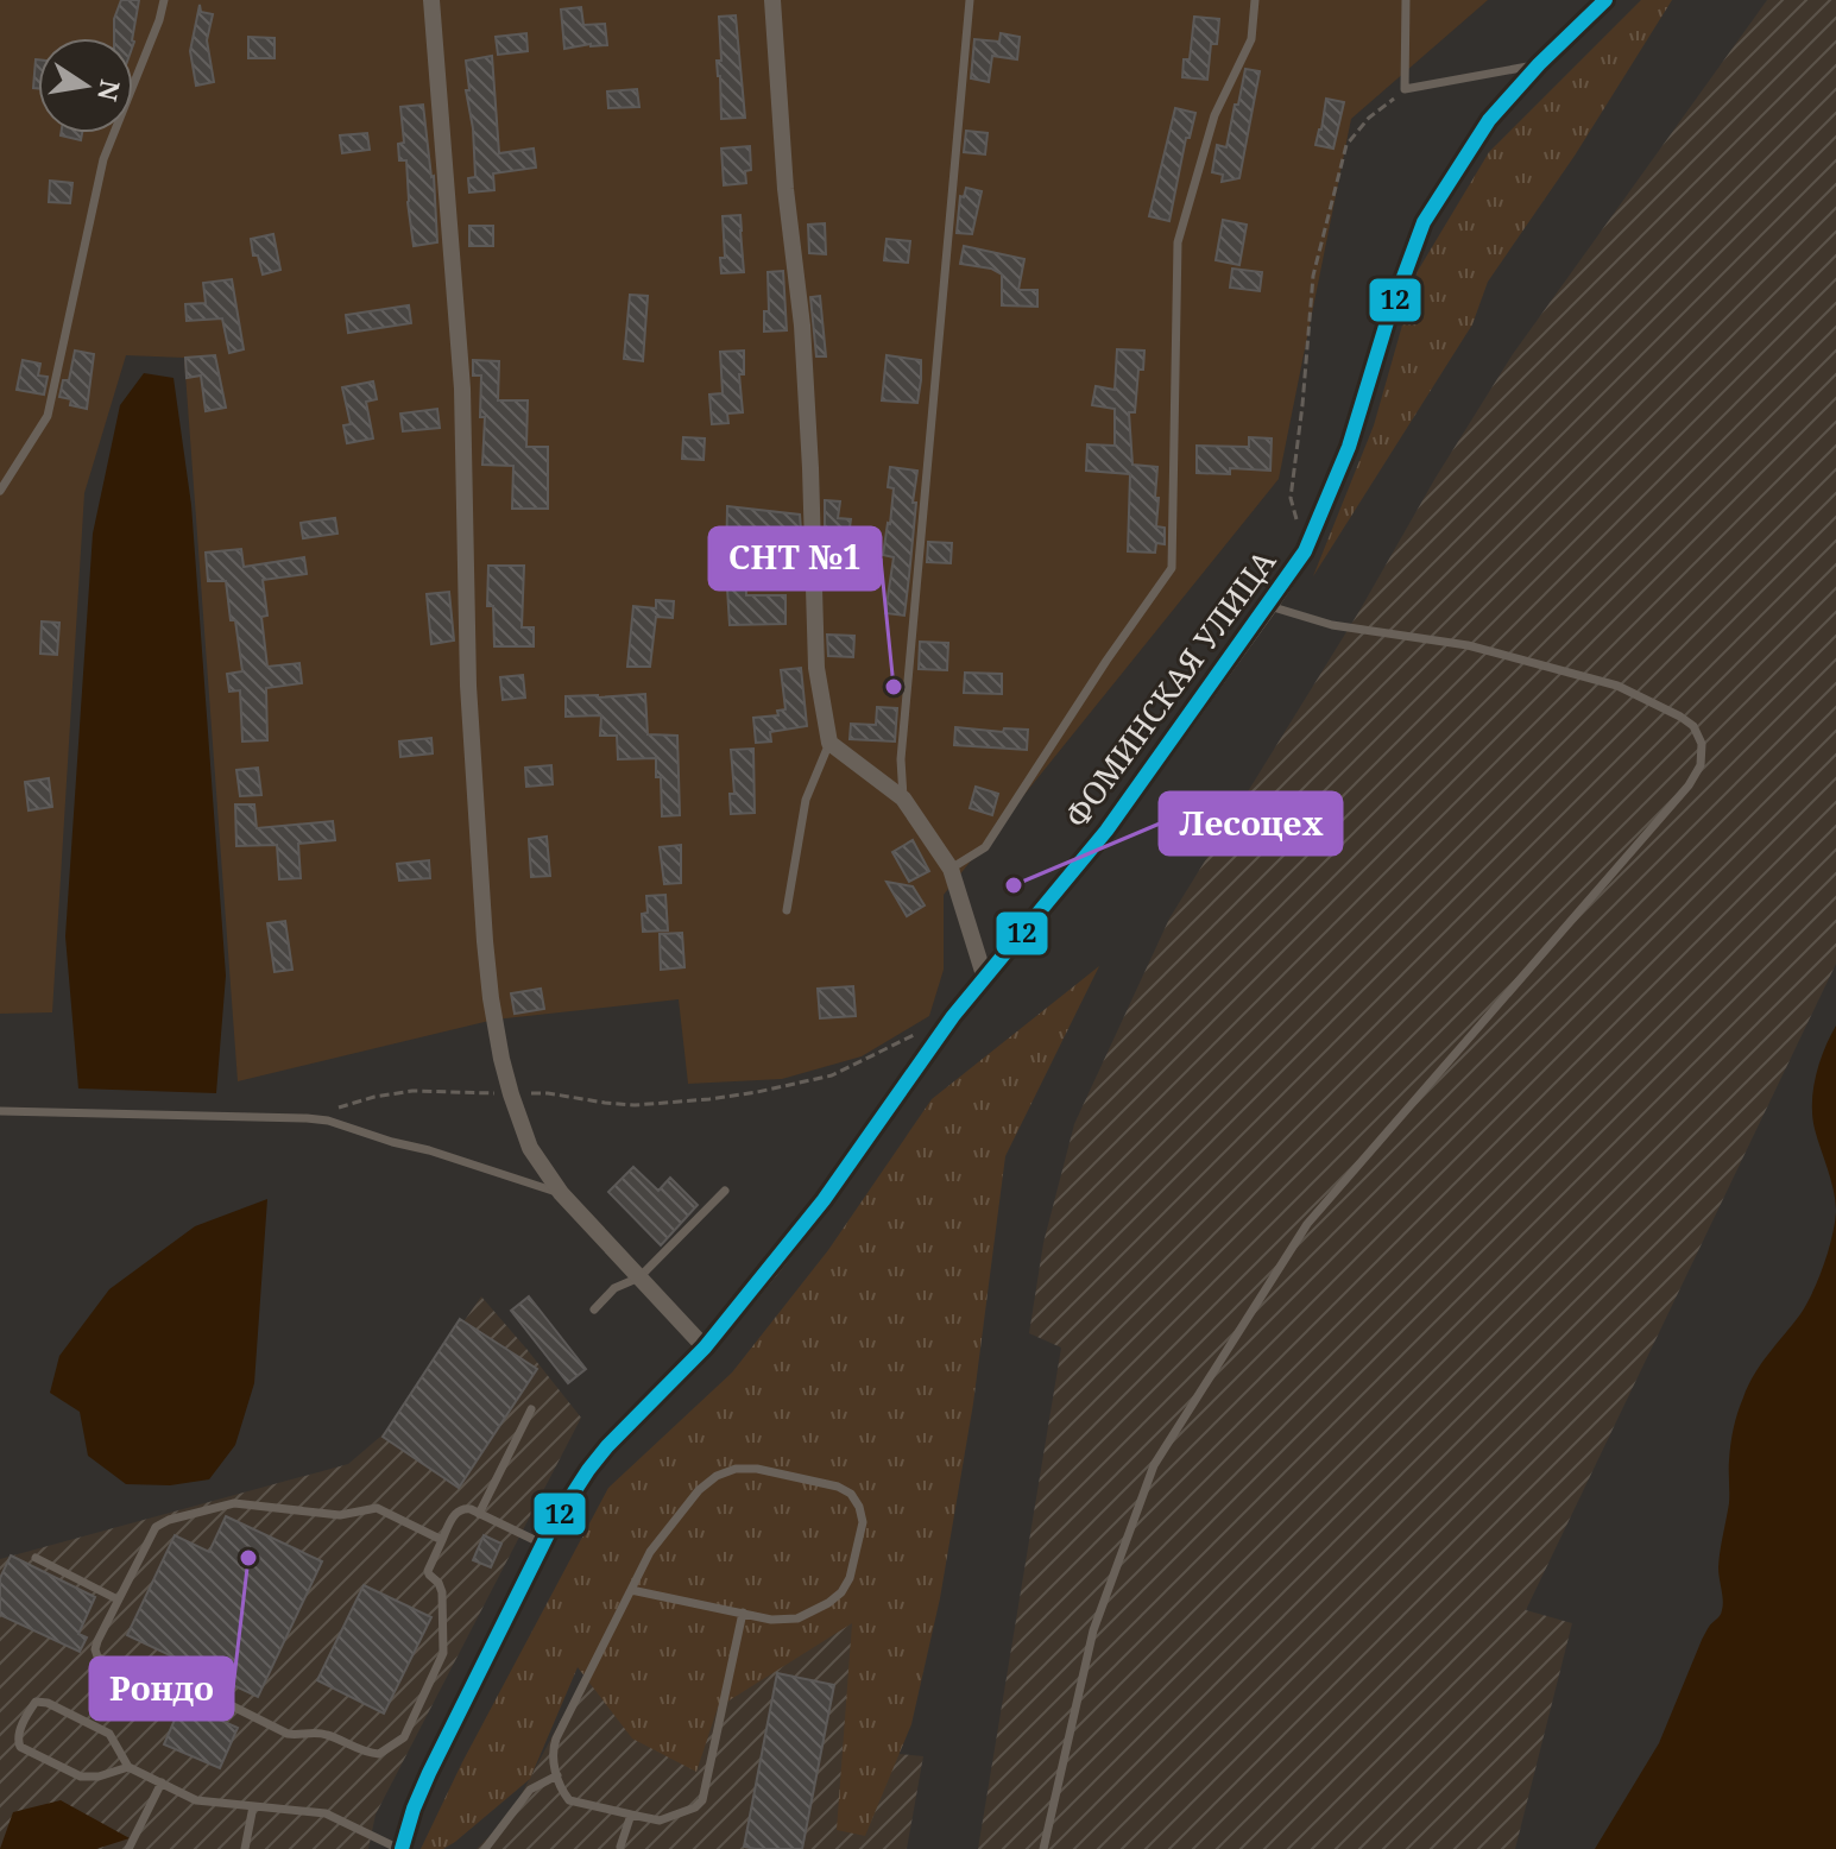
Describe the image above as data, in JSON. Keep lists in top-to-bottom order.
{
  "streets": {
    "street": ["ФОМИНСКАЯ УЛИЦА"]
  },
  "places": ["СНТ №1", "Лесоцех", "Рондо"],
  "lines": ["transit line 12"],
  "north": "right"
}
